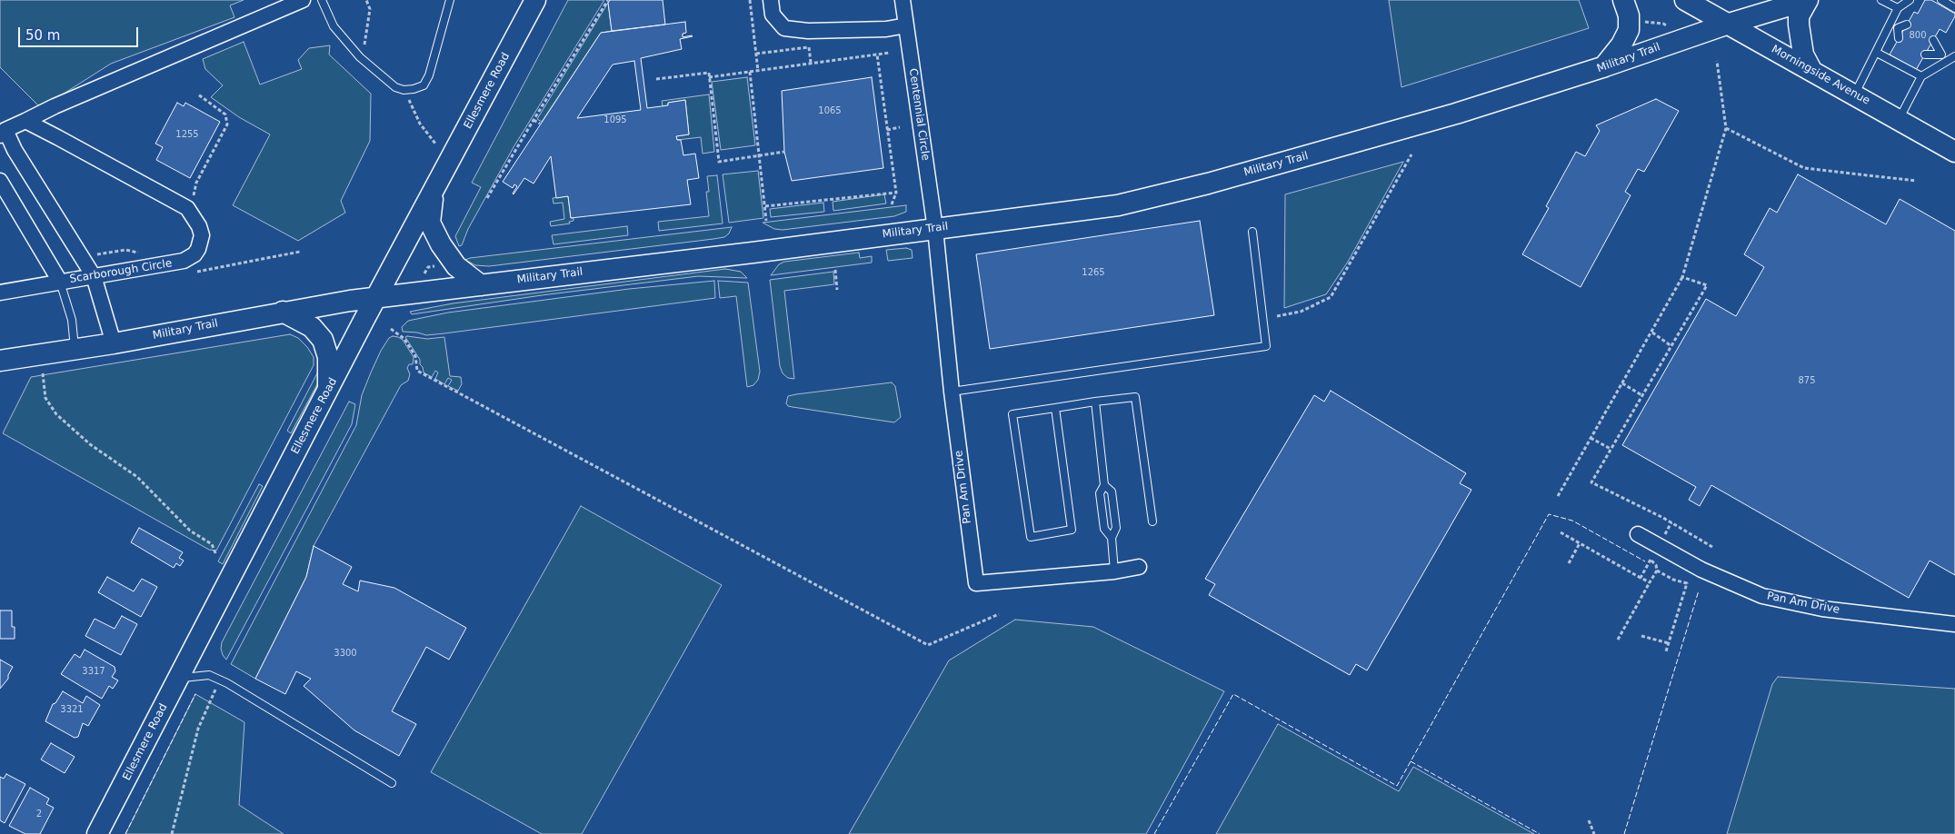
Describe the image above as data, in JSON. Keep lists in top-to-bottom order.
{
  "streets": {
    "street": [
      "Military Trail",
      "Morningside Avenue",
      "Ellesmere Road",
      "Centennial Circle",
      "Scarborough Circle",
      "Pan Am Drive"
    ]
  },
  "crossings": [
    ["Military Trail", "Morningside Avenue"],
    ["Military Trail", "Ellesmere Road"],
    ["Military Trail", "Centennial Circle"],
    ["Military Trail", "Pan Am Drive"],
    ["Centennial Circle", "Pan Am Drive"]
  ],
  "house_numbers": [
    "800",
    "1065",
    "1095",
    "1255",
    "1265",
    "875",
    "3300",
    "3317",
    "3321",
    "2"
  ],
  "scale_bar": "50 m"
}
